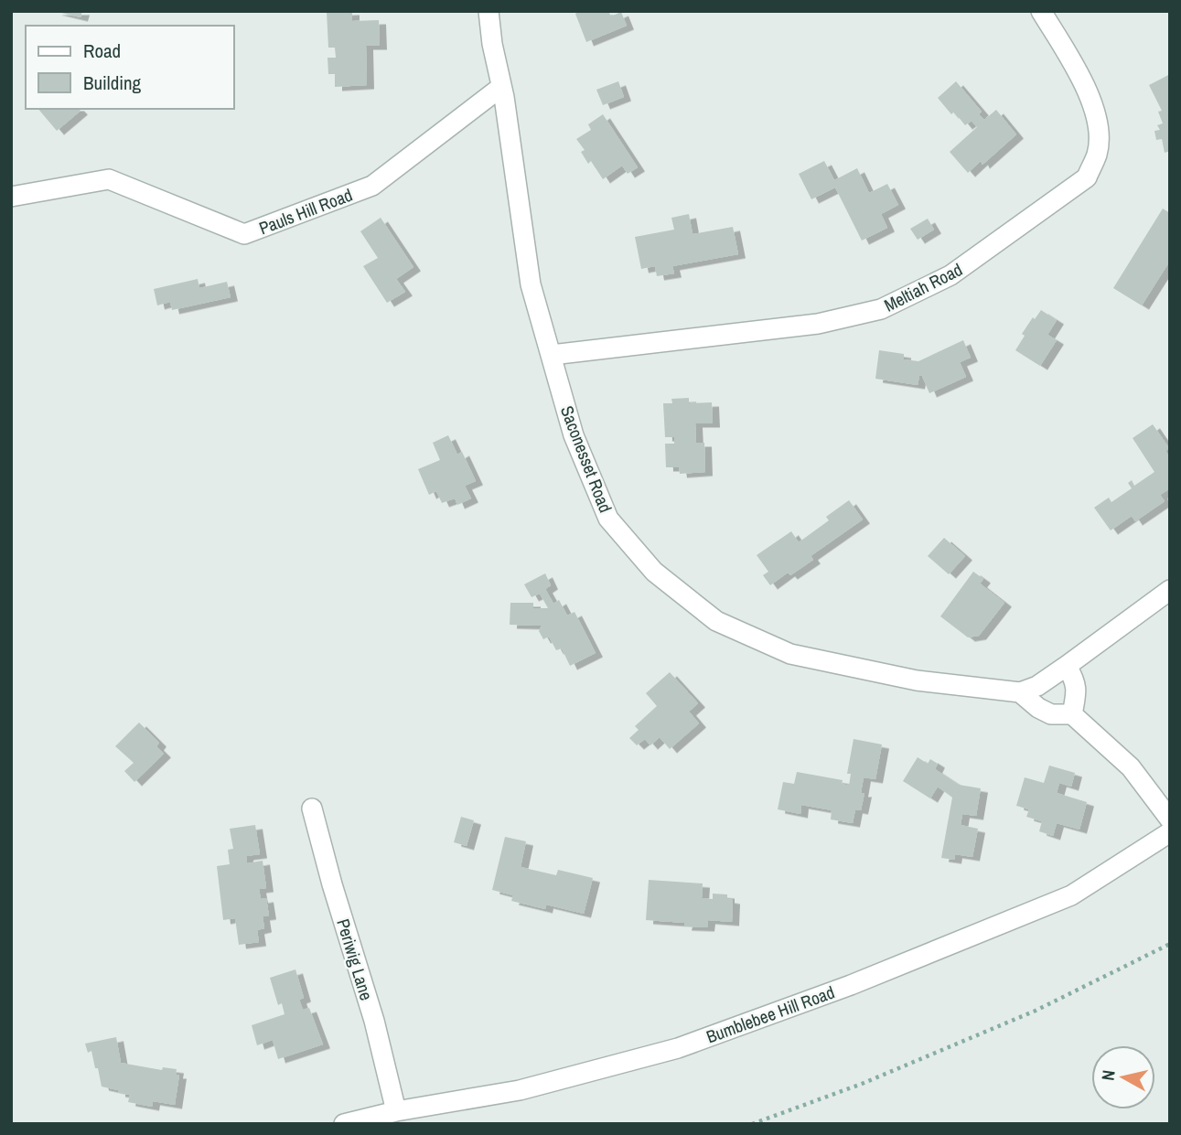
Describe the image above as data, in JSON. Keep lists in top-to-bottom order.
{
  "streets": {
    "street": [
      "Pauls Hill Road",
      "Meltiah Road",
      "Saconesset Road",
      "Periwig Lane",
      "Bumblebee Hill Road"
    ]
  },
  "crossings": [
    ["Pauls Hill Road", "Saconesset Road"],
    ["Meltiah Road", "Saconesset Road"],
    ["Periwig Lane", "Bumblebee Hill Road"]
  ],
  "legend": ["Road", "Building"],
  "north": "left"
}
